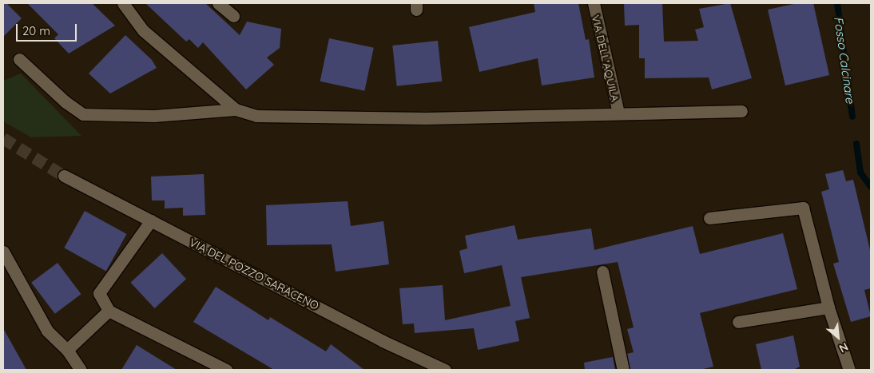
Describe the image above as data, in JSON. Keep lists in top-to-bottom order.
{
  "streets": {
    "street": ["VIA DELL'AQUILA", "VIA DEL POZZO SARACENO"]
  },
  "water": ["Fosso Calcinare"],
  "scale_bar": "20 m",
  "north": "bottom right"
}
